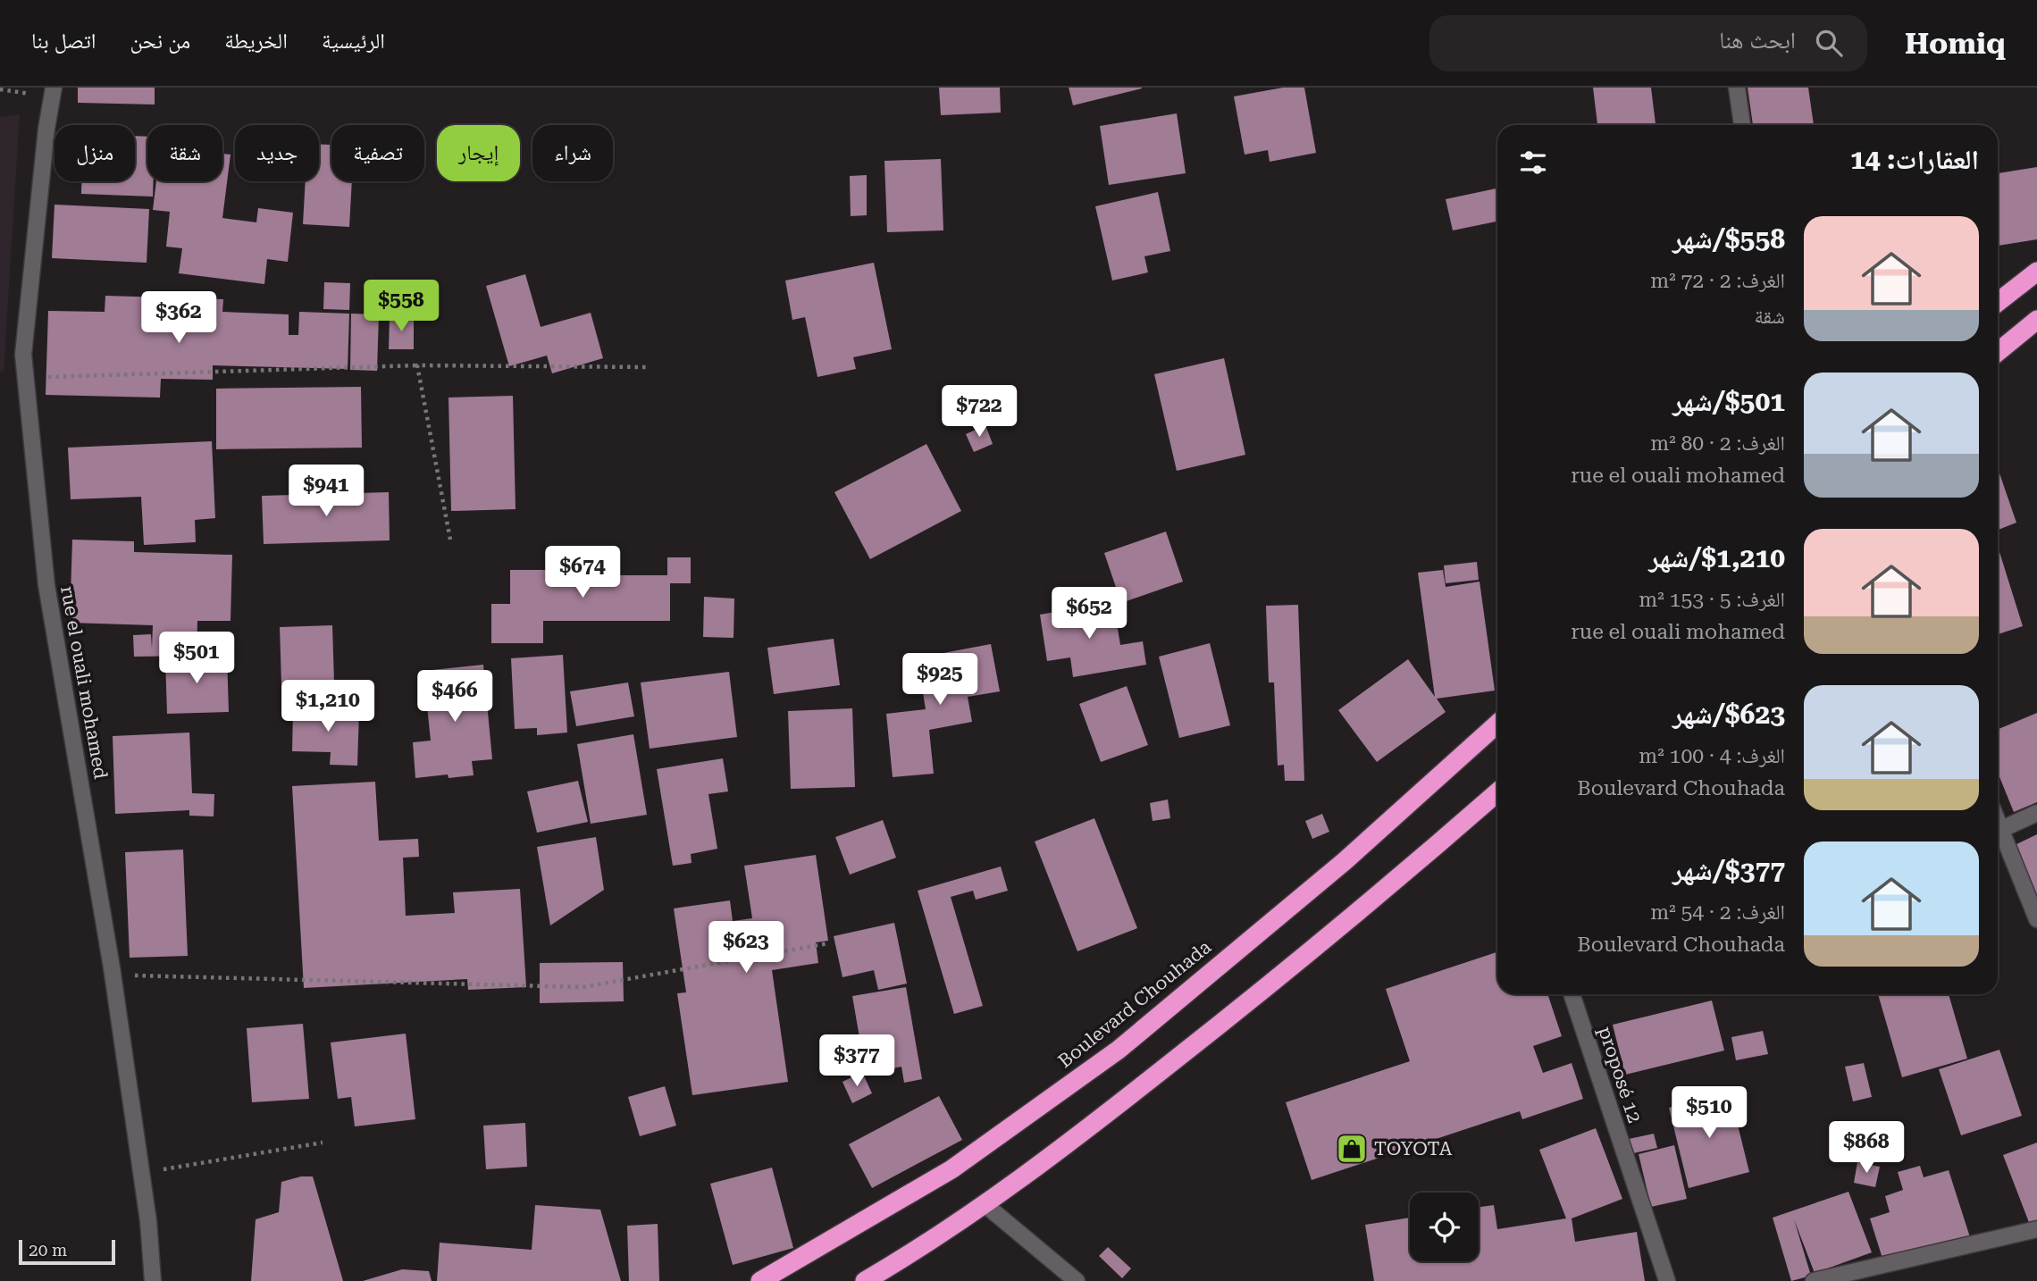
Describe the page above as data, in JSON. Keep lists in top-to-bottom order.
{
  "streets": {
    "highway": ["Boulevard Chouhada"],
    "street": ["rue el ouali mohamed", "proposé 12"]
  },
  "places": {
    "shop": ["TOYOTA"]
  },
  "scale_bar": "20 m",
  "page": {
    "header": "Homiq",
    "search": "ابحث هنا",
    "nav": [
      "الرئيسية",
      "الخريطة",
      "من نحن",
      "اتصل بنا"
    ],
    "chip": [
      "شراء",
      "إيجار",
      "تصفية",
      "جديد",
      "شقة",
      "منزل"
    ],
    "heading": "العقارات: 14",
    "list": [
      {
        "name": "$558/شهر",
        "note": "الغرف: 2 · 72 m² · شقة"
      },
      {
        "name": "$501/شهر",
        "note": "الغرف: 2 · 80 m² · rue el ouali mohamed"
      },
      {
        "name": "$1,210/شهر",
        "note": "الغرف: 5 · 153 m² · rue el ouali mohamed"
      },
      {
        "name": "$623/شهر",
        "note": "الغرف: 4 · 100 m² · Boulevard Chouhada"
      },
      {
        "name": "$377/شهر",
        "note": "الغرف: 2 · 54 m² · Boulevard Chouhada"
      }
    ],
    "price": [
      "$558",
      "$362",
      "$722",
      "$941",
      "$674",
      "$652",
      "$501",
      "$925",
      "$466",
      "$1,210",
      "$623",
      "$377",
      "$510",
      "$868"
    ],
    "scale": "20 m"
  }
}
